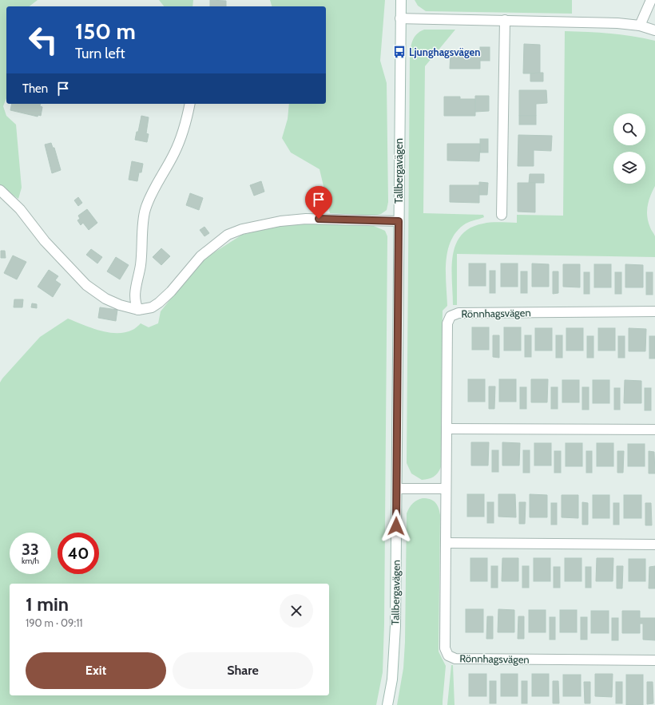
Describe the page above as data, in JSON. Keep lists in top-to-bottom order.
{
  "streets": {
    "street": ["Tallbergavägen", "Rönnhagsvägen"]
  },
  "places": {
    "bus stop": ["Ljunghagsvägen"]
  },
  "page": {
    "turn": ["150 m", "Turn left"],
    "then": "Then",
    "speed": "33 km/h",
    "limit": "40",
    "heading": ["1 min", "190 m · 09:11"],
    "buttons": ["Exit", "Share"]
  }
}
